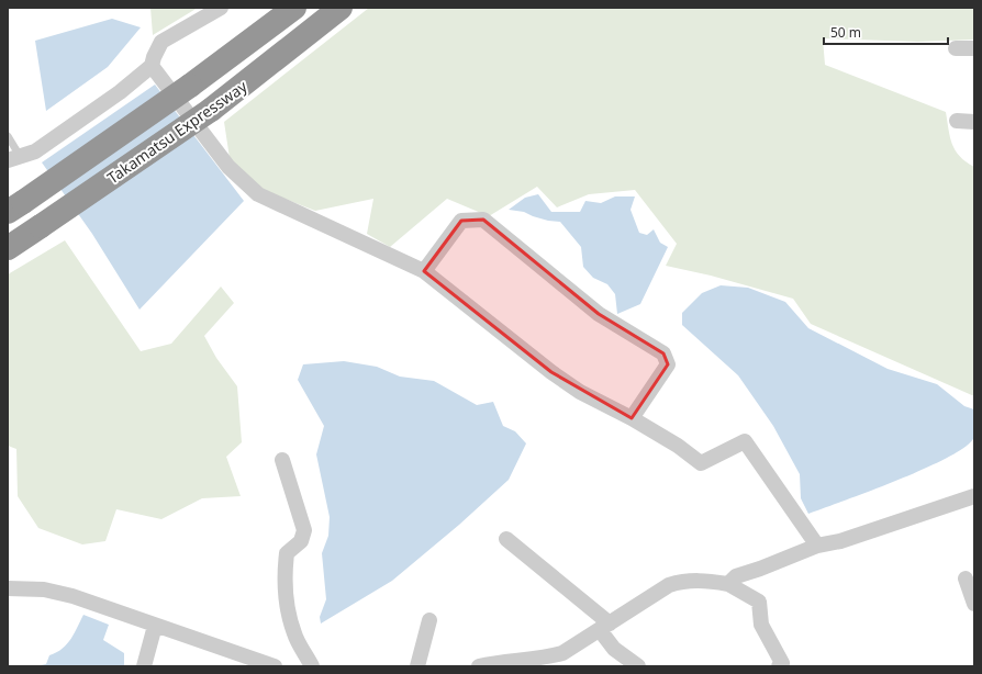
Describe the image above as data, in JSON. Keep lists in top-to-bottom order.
{
  "streets": {
    "highway": ["Takamatsu Expressway"]
  },
  "scale_bar": "50 m"
}
